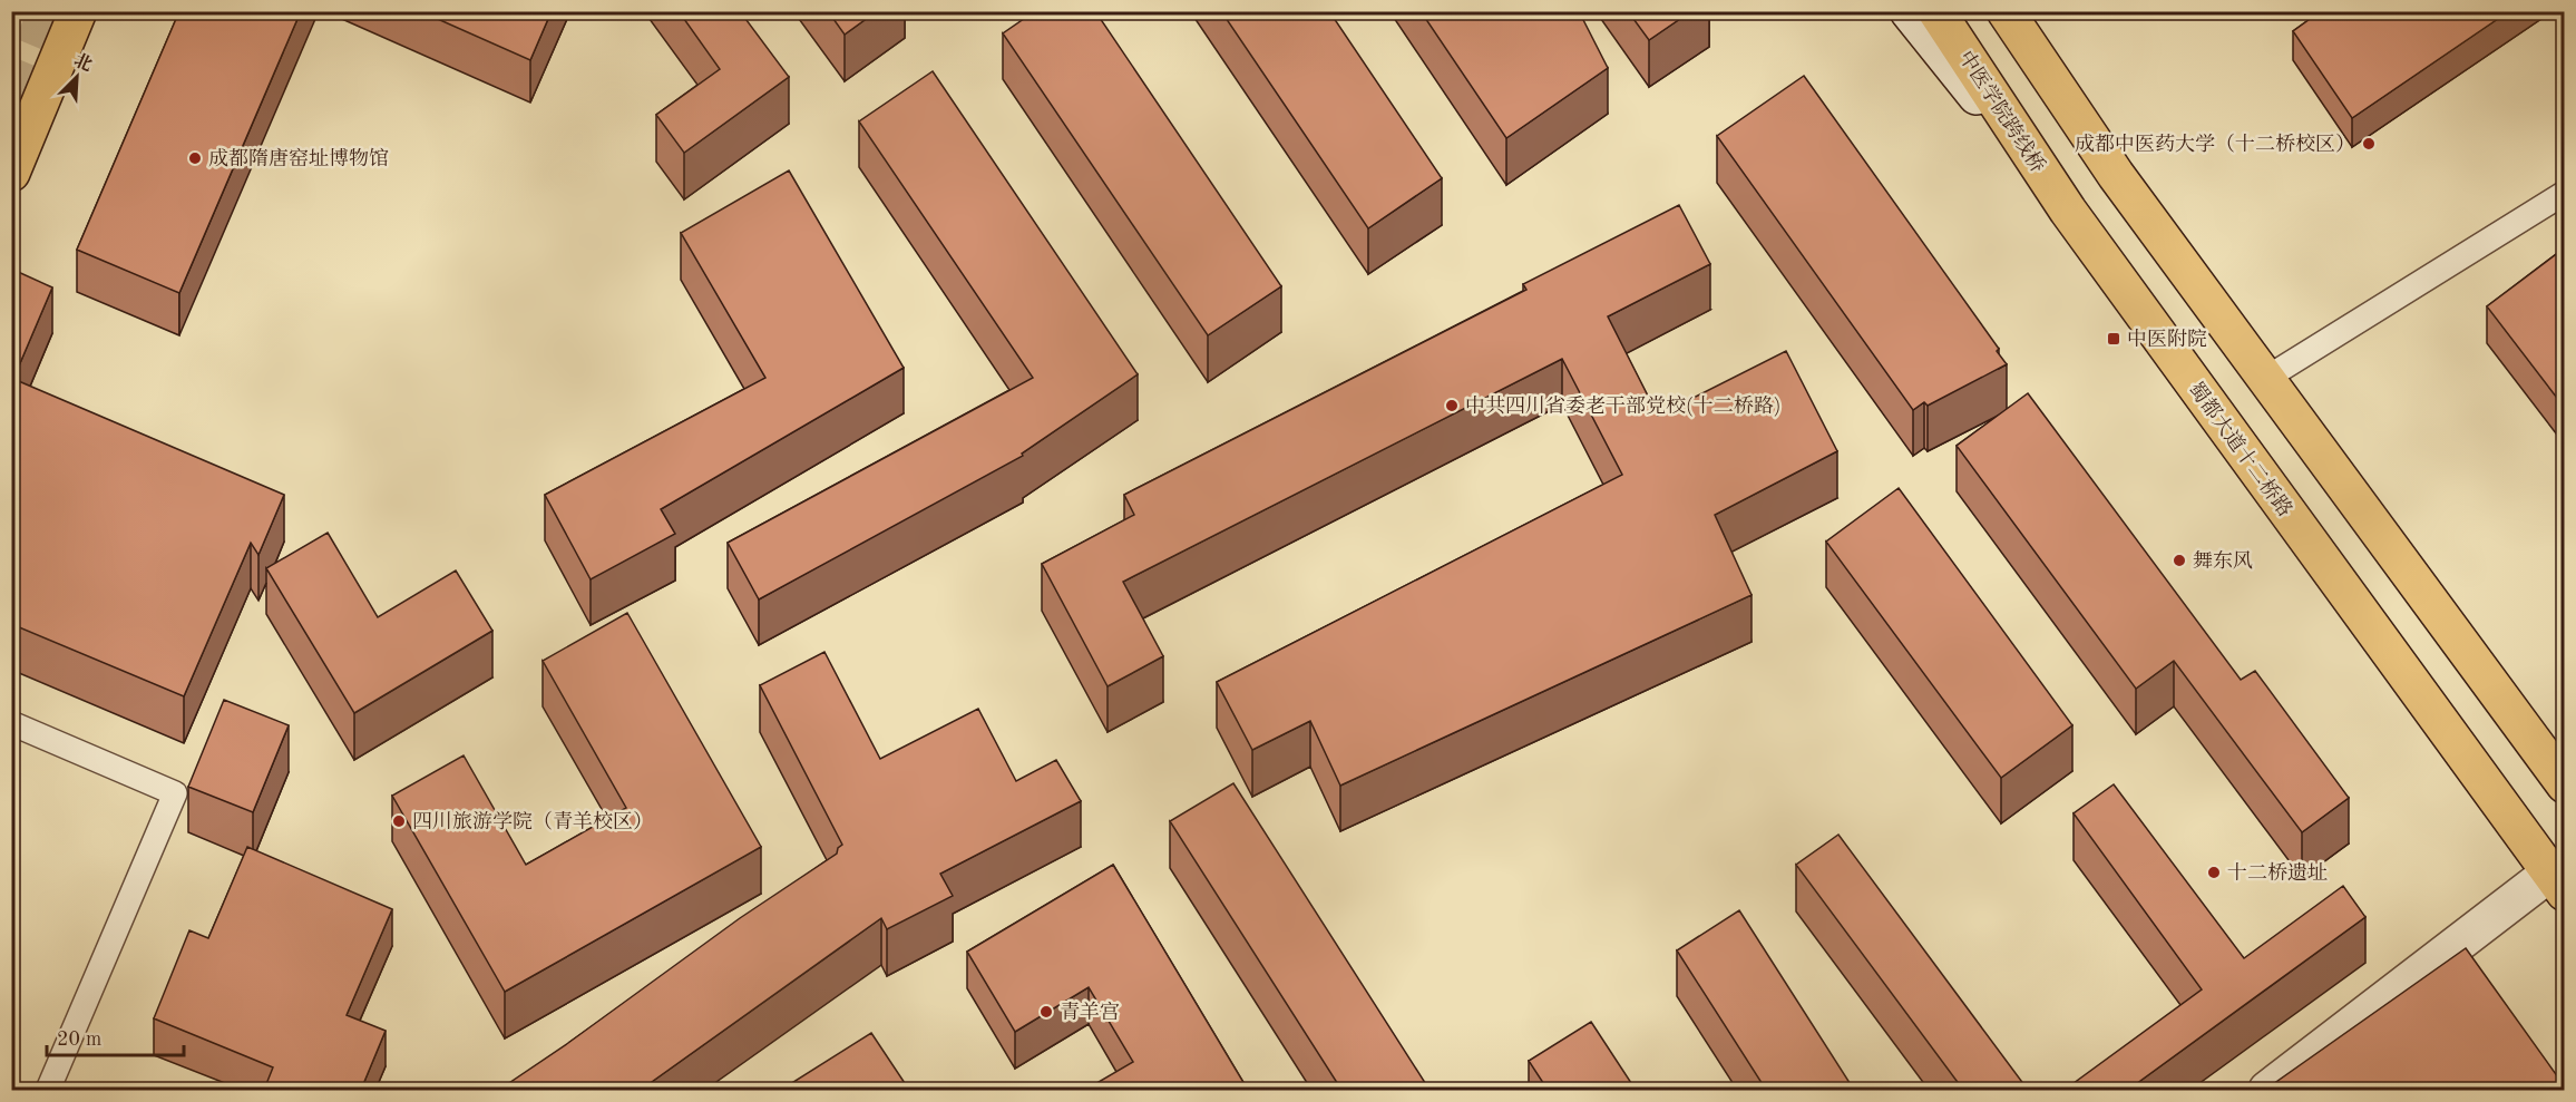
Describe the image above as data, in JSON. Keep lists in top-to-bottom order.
{
  "streets": {
    "main road": ["中医学院跨线桥", "蜀都大道十二桥路"]
  },
  "crossings": [
    ["中医学院跨线桥", "蜀都大道十二桥路"]
  ],
  "places": {
    "other": [
      "成都中医药大学（十二桥校区）",
      "成都隋唐窑址博物馆",
      "中共四川省委老干部党校(十二桥路)",
      "舞东风",
      "四川旅游学院（青羊校区）",
      "十二桥遗址",
      "青羊宫"
    ],
    "transit": ["中医附院"]
  },
  "scale_bar": "20 m",
  "north": "top right"
}
